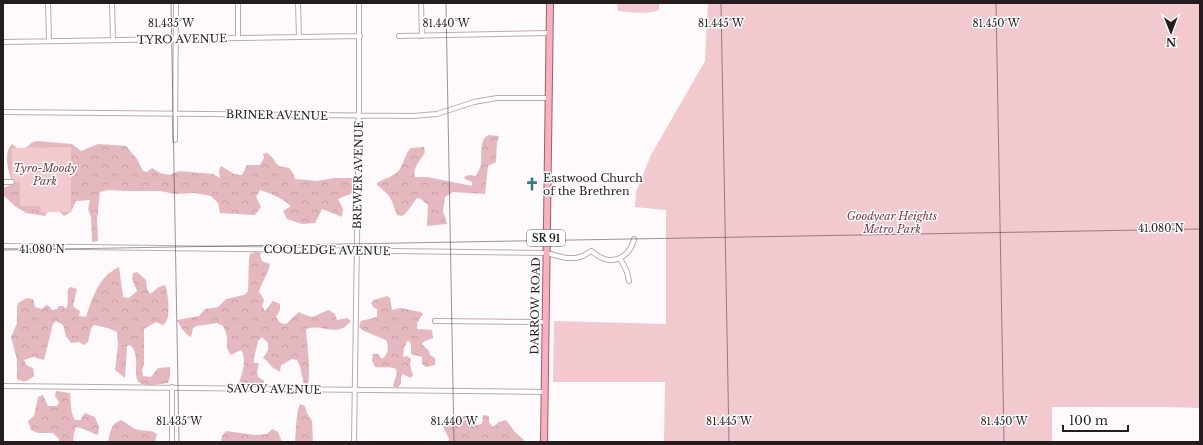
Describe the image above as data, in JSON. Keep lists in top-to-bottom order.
{
  "streets": {
    "main road": ["SR 91", "DARROW ROAD"],
    "street": [
      "TYRO AVENUE",
      "BRINER AVENUE",
      "BREWER AVENUE",
      "COOLEDGE AVENUE",
      "SAVOY AVENUE"
    ]
  },
  "crossings": [
    ["TYRO AVENUE", "BREWER AVENUE"],
    ["BRINER AVENUE", "BREWER AVENUE"],
    ["BRINER AVENUE", "DARROW ROAD"],
    ["BREWER AVENUE", "COOLEDGE AVENUE"],
    ["BREWER AVENUE", "SAVOY AVENUE"],
    ["COOLEDGE AVENUE", "DARROW ROAD"],
    ["DARROW ROAD", "SAVOY AVENUE"]
  ],
  "parks": ["Tyro-Moody Park", "Goodyear Heights Metro Park"],
  "places": {
    "church": ["Eastwood Church of the Brethren"]
  },
  "scale_bar": "100 m",
  "north": "bottom",
  "coordinates": [
    "81.435°W",
    "81.440°W",
    "81.445°W",
    "81.450°W",
    "41.080°N"
  ]
}
